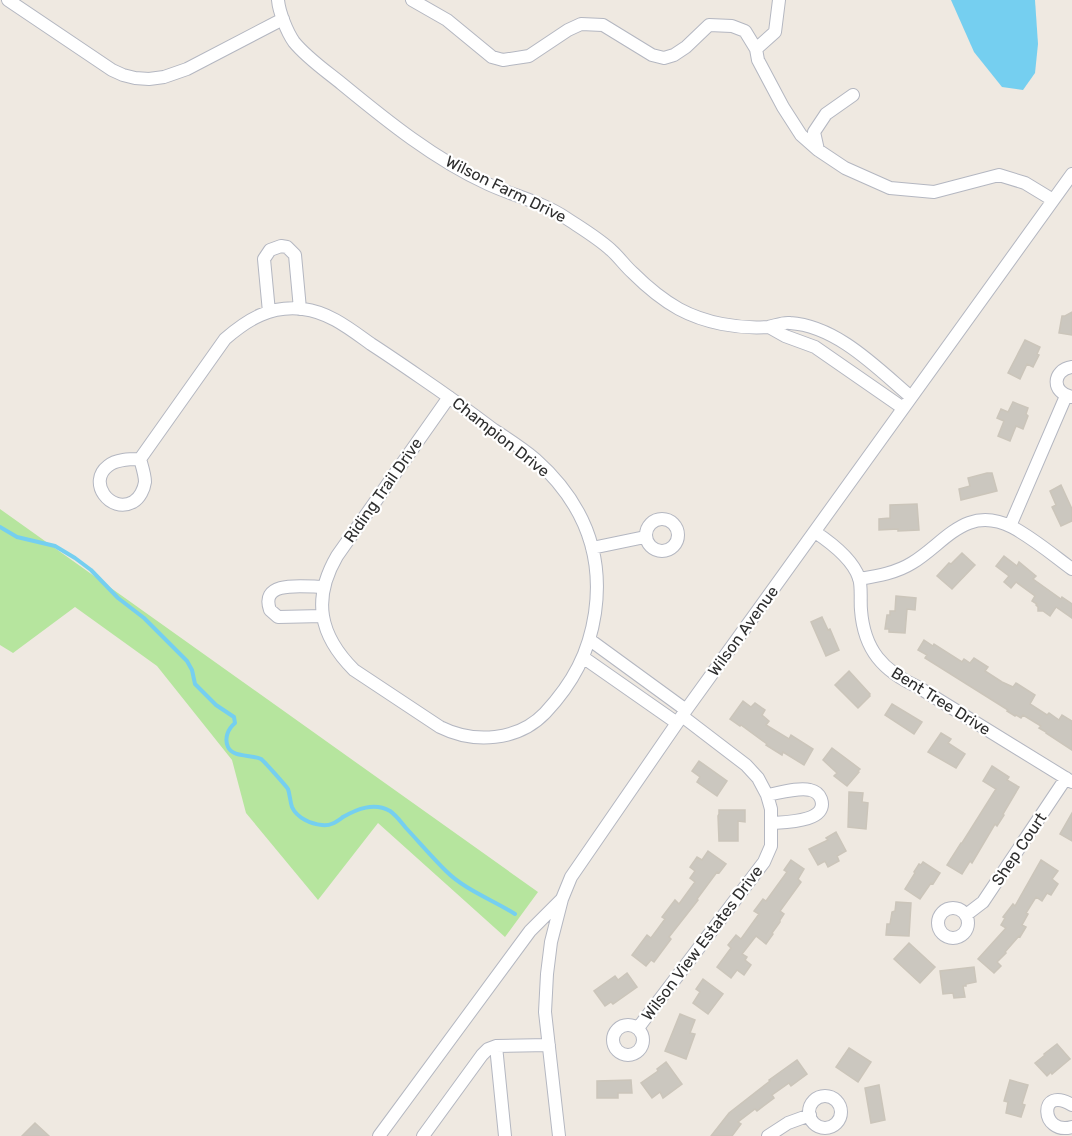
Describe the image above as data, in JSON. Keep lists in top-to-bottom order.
{
  "streets": {
    "street": [
      "Wilson Farm Drive",
      "Champion Drive",
      "Riding Trail Drive",
      "Wilson Avenue",
      "Bent Tree Drive",
      "Shep Court",
      "Wilson View Estates Drive"
    ]
  },
  "crossings": [
    ["Wilson Farm Drive", "Wilson Avenue"],
    ["Champion Drive", "Riding Trail Drive"],
    ["Wilson Avenue", "Wilson View Estates Drive"],
    ["Bent Tree Drive", "Shep Court"]
  ]
}
